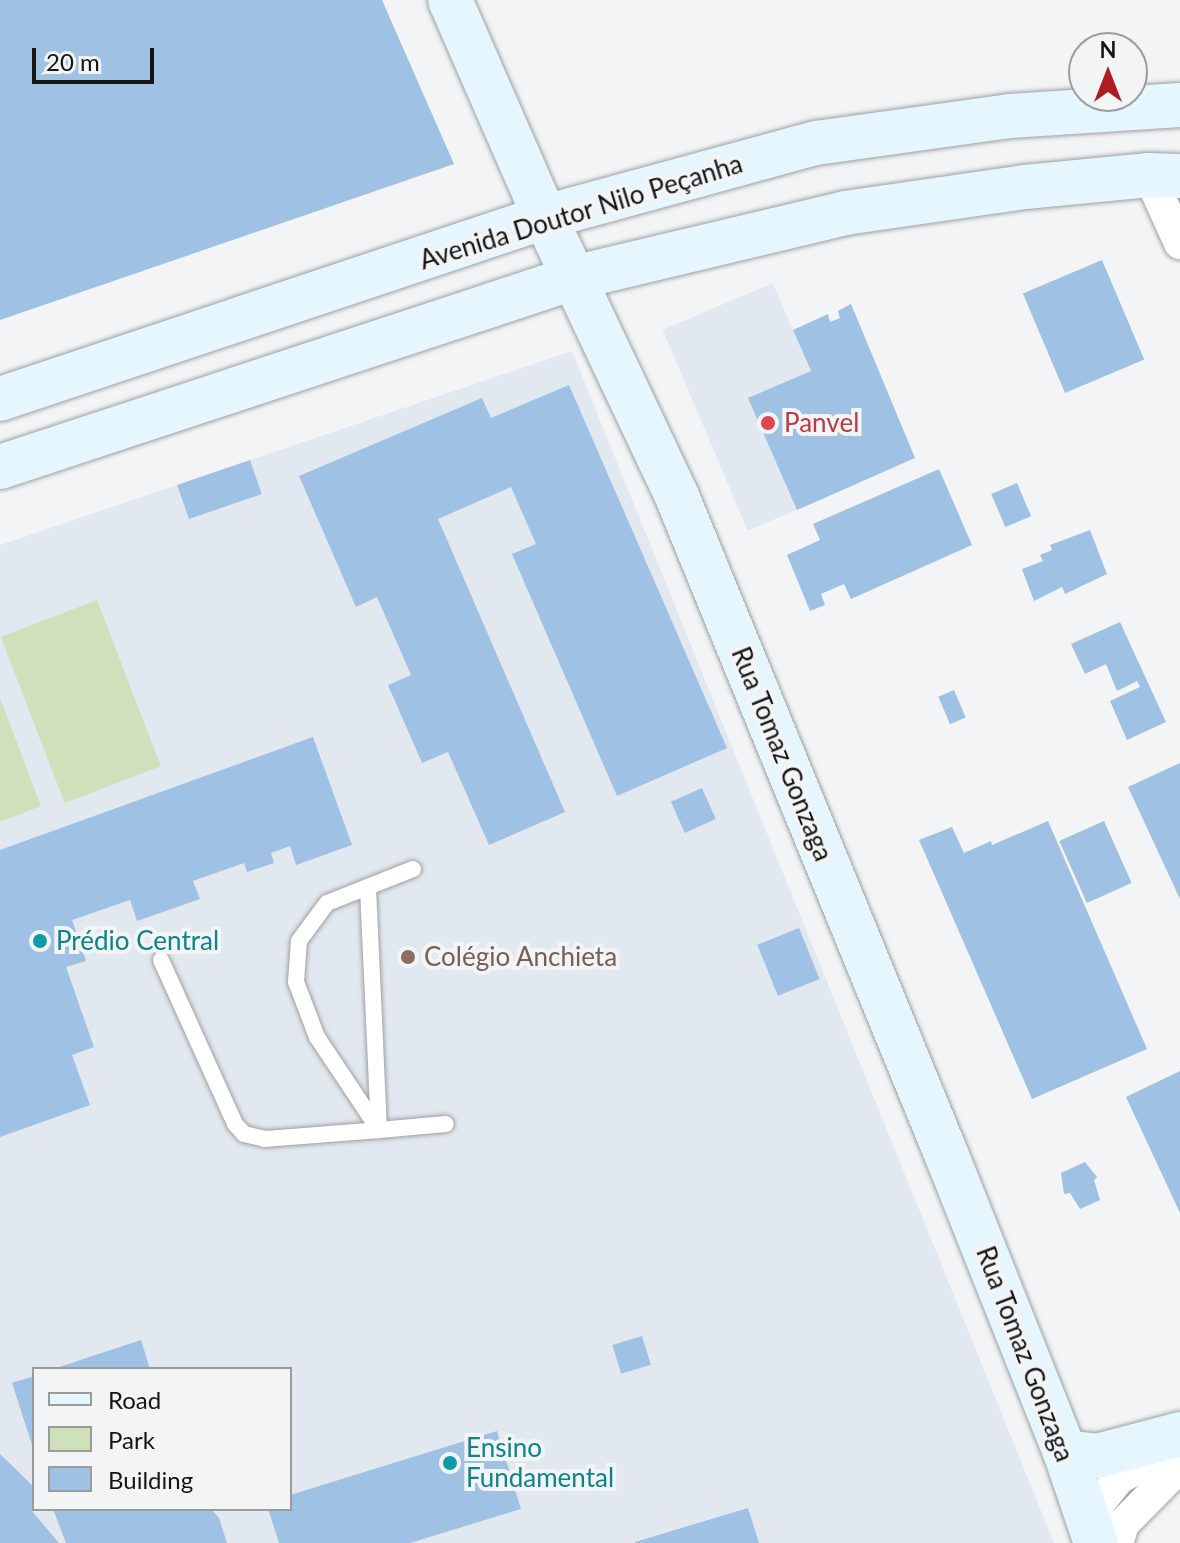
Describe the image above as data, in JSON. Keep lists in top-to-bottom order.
{
  "streets": {
    "main road": ["Avenida Doutor Nilo Peçanha", "Rua Tomaz Gonzaga"]
  },
  "crossings": [
    ["Avenida Doutor Nilo Peçanha", "Rua Tomaz Gonzaga"]
  ],
  "places": [
    "Panvel",
    "Prédio Central",
    "Colégio Anchieta",
    "Ensino Fundamental"
  ],
  "legend": ["Road", "Park", "Building"],
  "scale_bar": "20 m",
  "north": "top"
}
